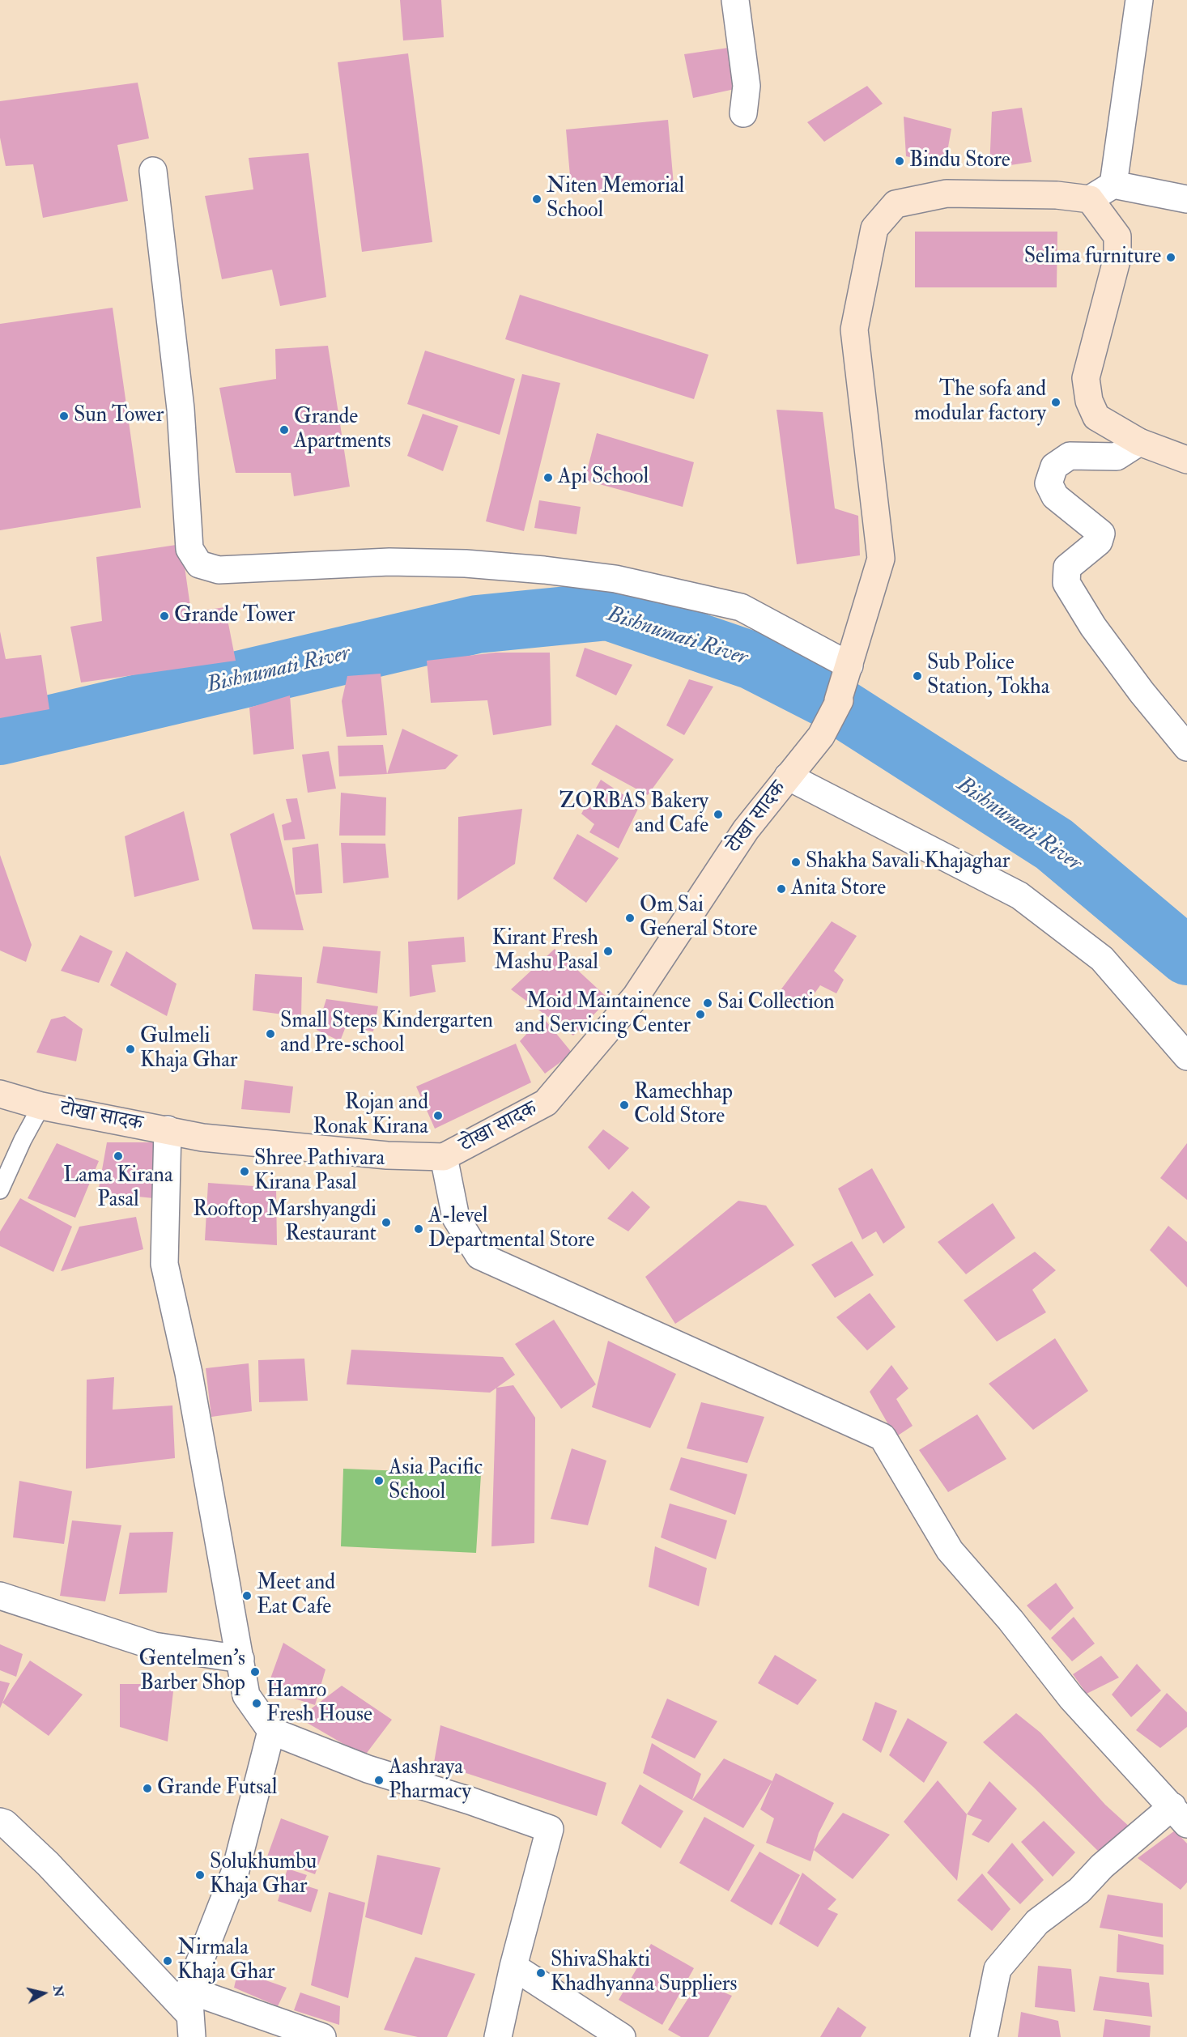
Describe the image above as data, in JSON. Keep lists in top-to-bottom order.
{
  "streets": {
    "main road": ["टोखा सादक"]
  },
  "water": ["Bishnumati River"],
  "places": [
    "Bindu Store",
    "Niten Memorial School",
    "Selima furniture",
    "The sofa and modular factory",
    "Sun Tower",
    "Grande Apartments",
    "Api School",
    "Grande Tower",
    "Sub Police Station, Tokha",
    "ZORBAS Bakery and Cafe",
    "Shakha Savali Khajaghar",
    "Anita Store",
    "Om Sai General Store",
    "Kirant Fresh Mashu Pasal",
    "Sai Collection",
    "Moid Maintainence and Servicing Center",
    "Small Steps Kindergarten and Pre-school",
    "Gulmeli Khaja Ghar",
    "Ramechhap Cold Store",
    "Rojan and Ronak Kirana",
    "Lama Kirana Pasal",
    "Shree Pathivara Kirana Pasal",
    "Rooftop Marshyangdi Restaurant",
    "A-level Departmental Store",
    "Asia Pacific School",
    "Meet and Eat Cafe",
    "Gentelmen's Barber Shop",
    "Hamro Fresh House",
    "Aashraya Pharmacy",
    "Grande Futsal",
    "Solukhumbu Khaja Ghar",
    "Nirmala Khaja Ghar",
    "ShivaShakti Khadhyanna Suppliers"
  ],
  "north": "right"
}
